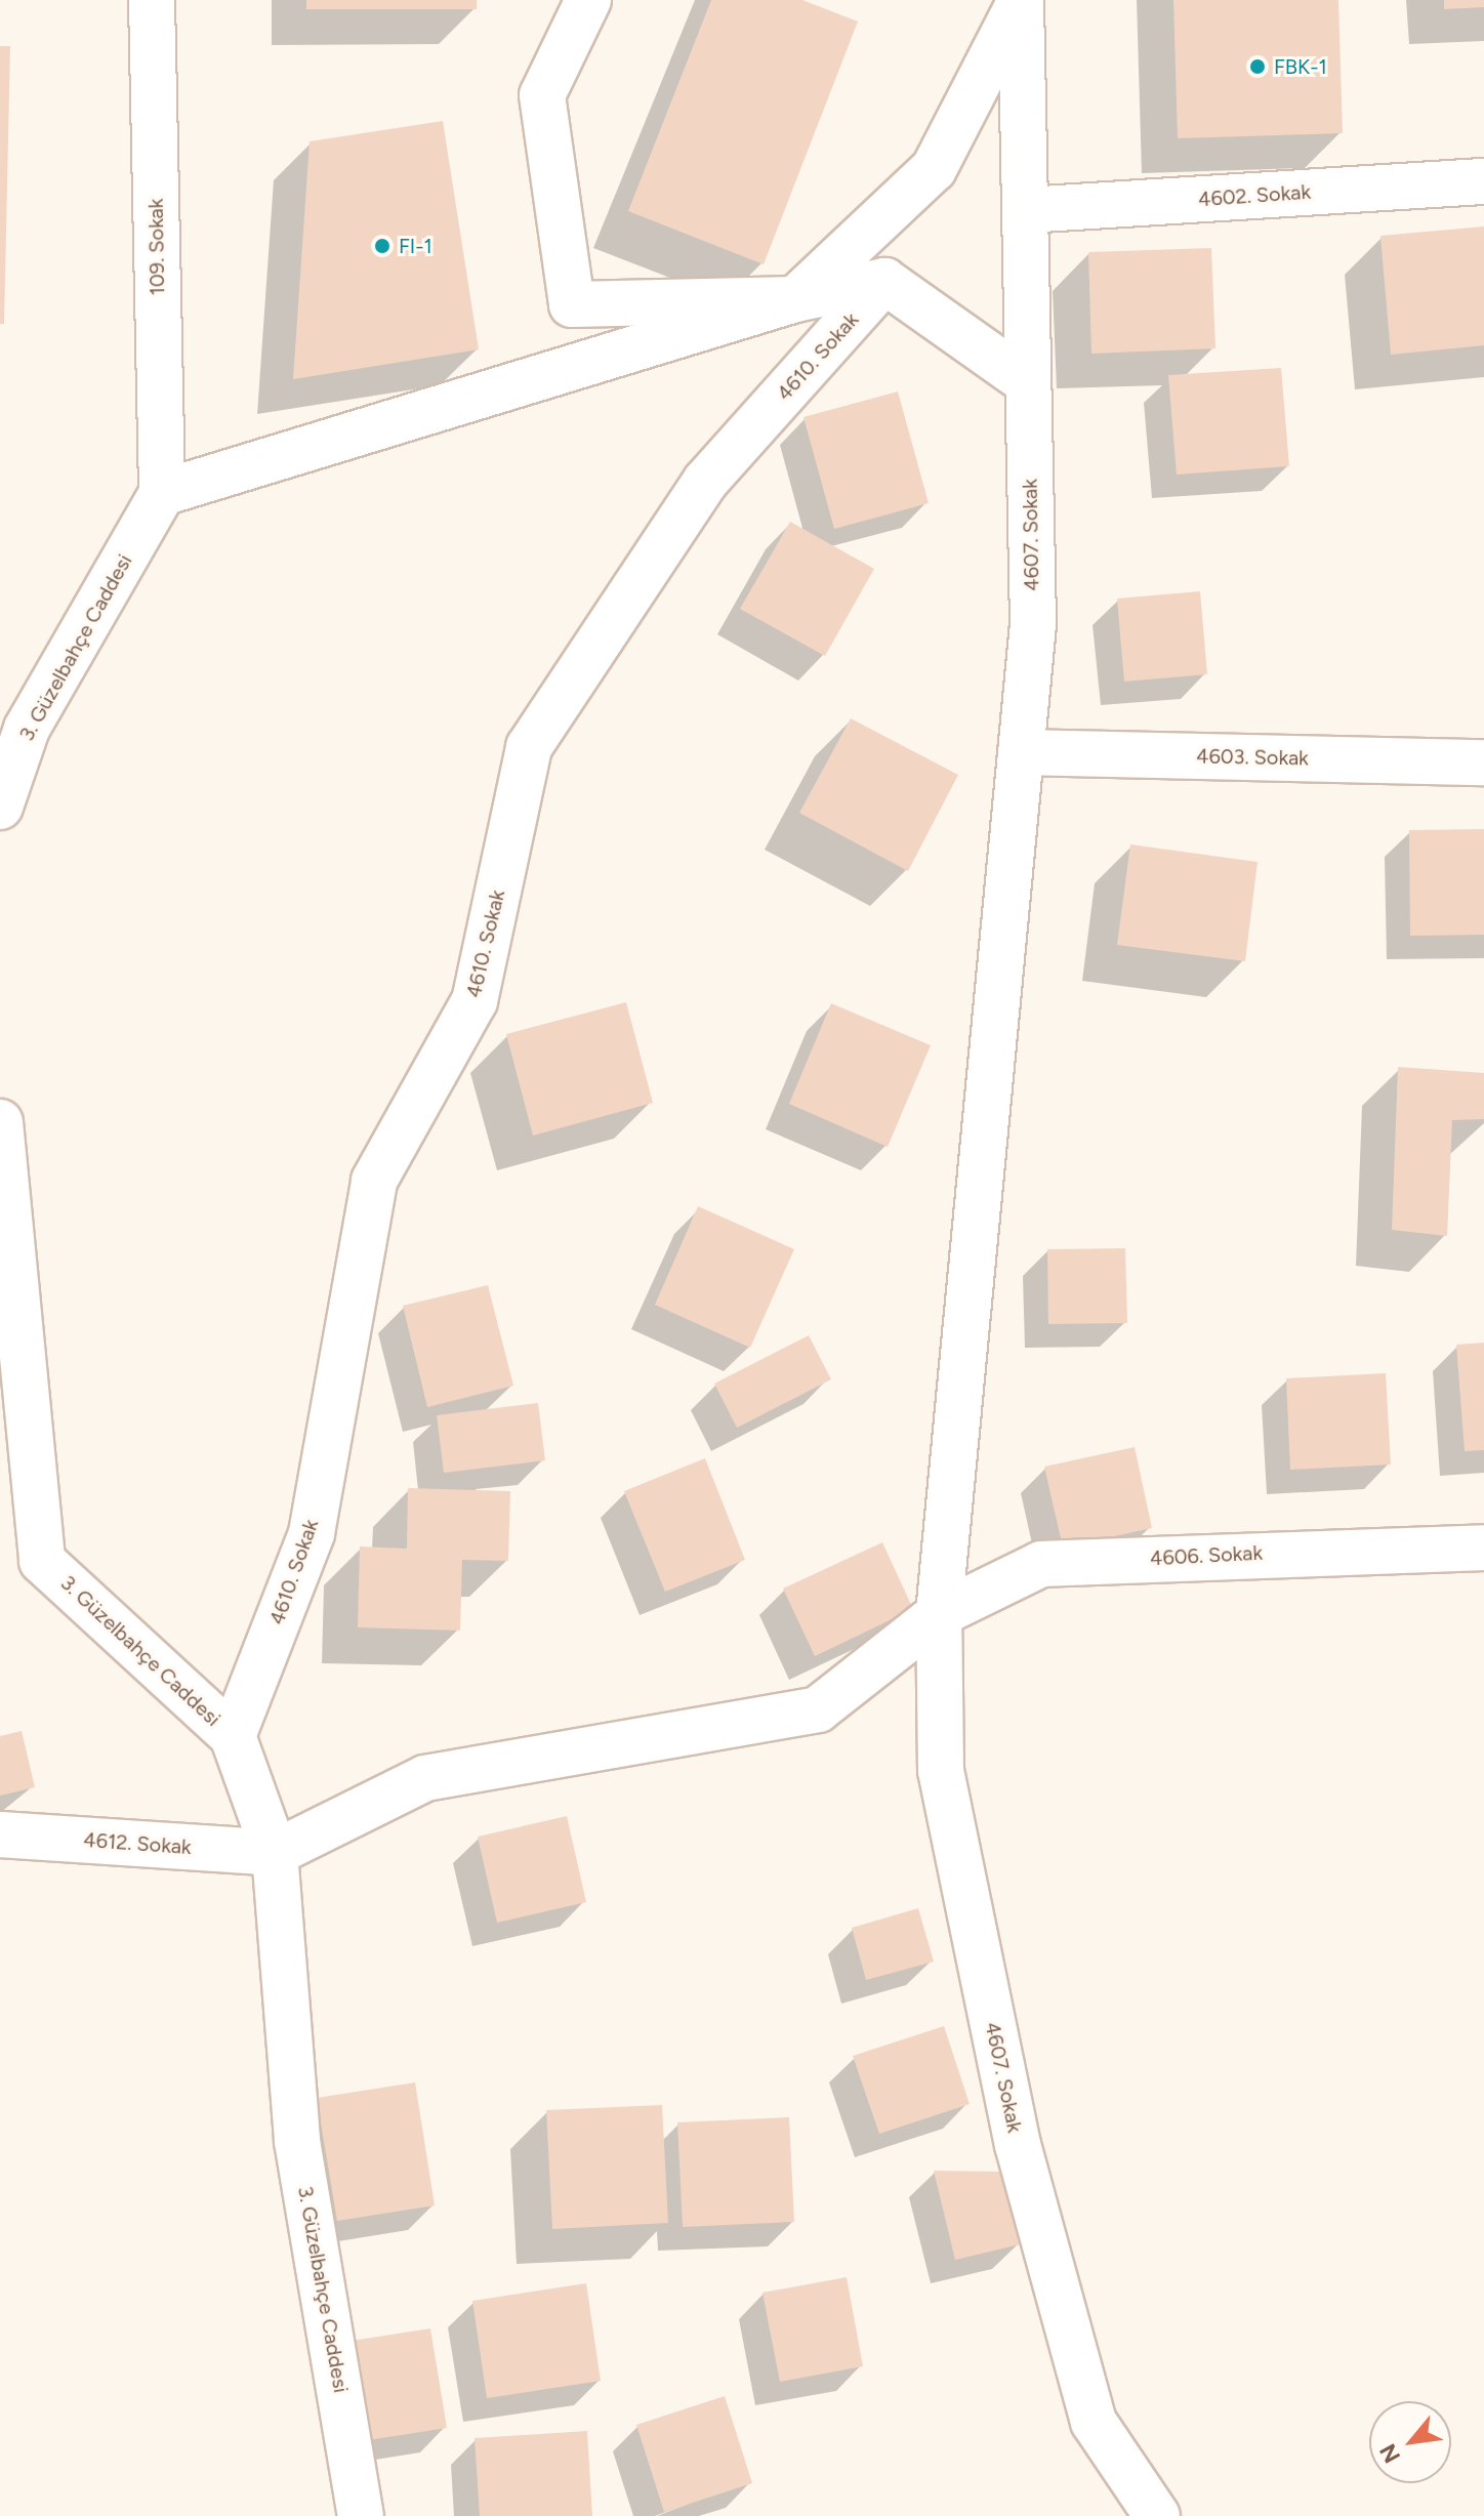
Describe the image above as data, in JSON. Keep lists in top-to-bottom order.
{
  "streets": {
    "street": [
      "4602. Sokak",
      "109. Sokak",
      "4610. Sokak",
      "4607. Sokak",
      "3. Güzelbahçe Caddesi",
      "4603. Sokak",
      "4606. Sokak",
      "4612. Sokak"
    ]
  },
  "crossings": [
    ["4602. Sokak", "4607. Sokak"],
    ["109. Sokak", "3. Güzelbahçe Caddesi"],
    ["4610. Sokak", "3. Güzelbahçe Caddesi"],
    ["4607. Sokak", "4603. Sokak"],
    ["4607. Sokak", "4606. Sokak"],
    ["3. Güzelbahçe Caddesi", "4606. Sokak"],
    ["3. Güzelbahçe Caddesi", "4612. Sokak"],
    ["4606. Sokak", "4612. Sokak"]
  ],
  "places": ["FBK-1", "FI-1"],
  "north": "bottom left"
}
